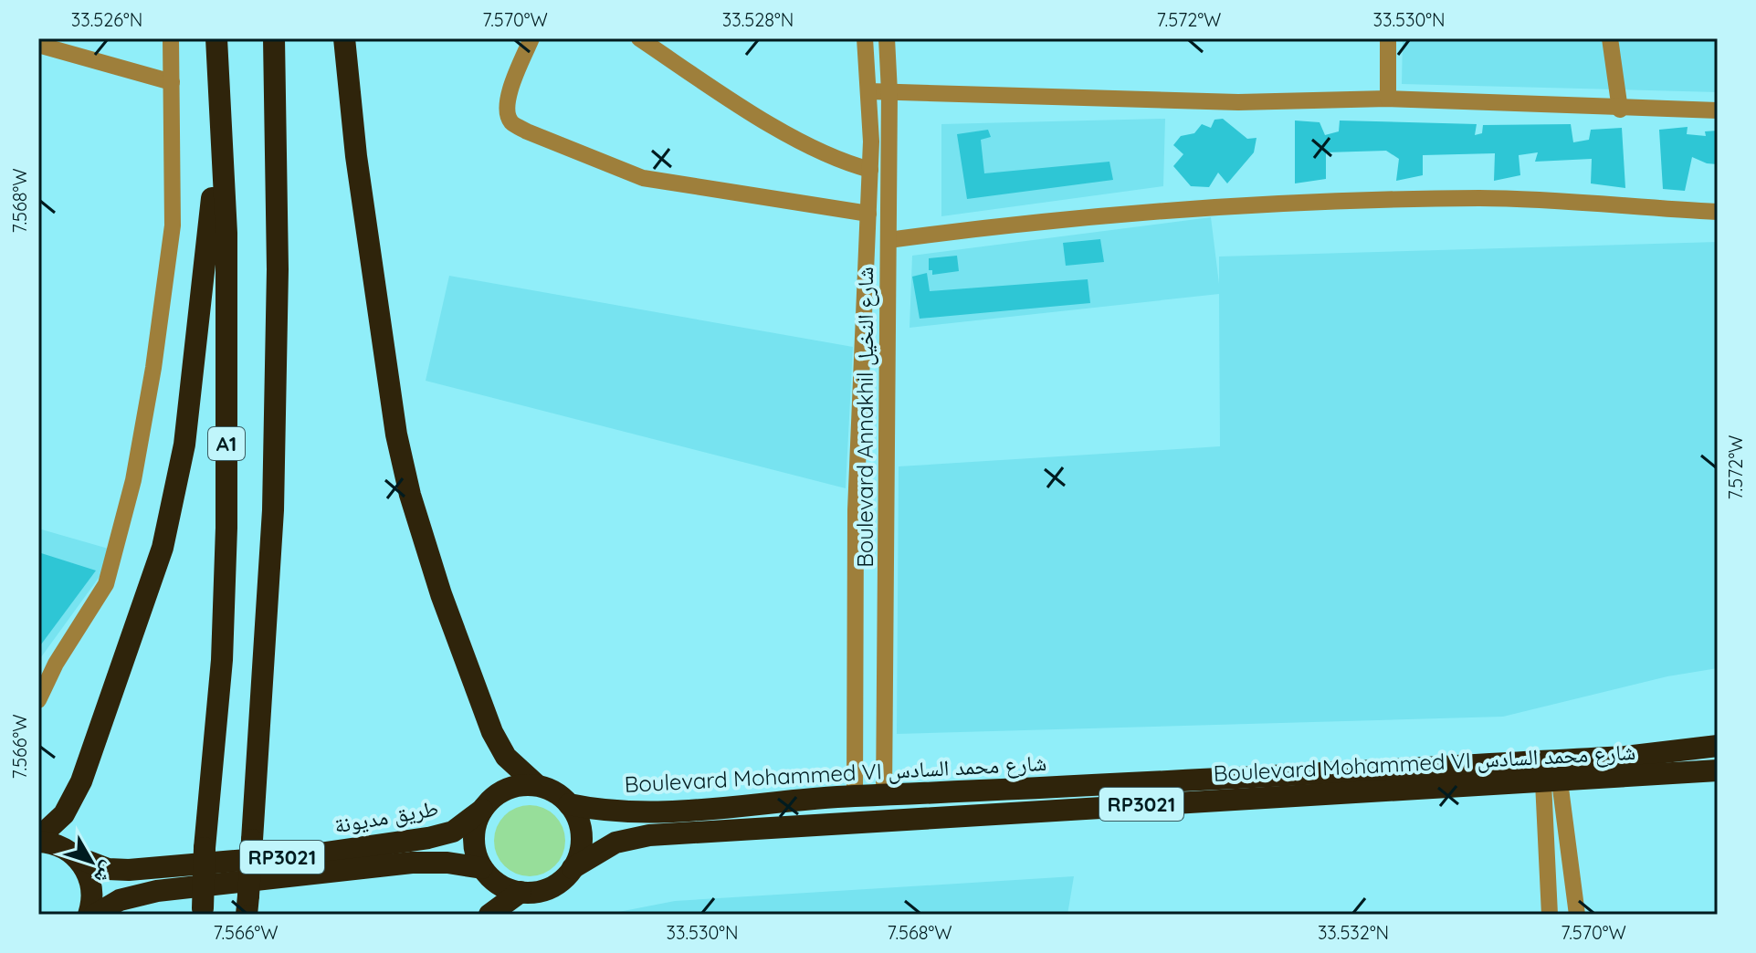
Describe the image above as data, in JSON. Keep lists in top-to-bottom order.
{
  "streets": {
    "highway": [
      "A1",
      "Boulevard Mohammed VI شارع محمد السادس",
      "RP3021",
      "طريق مديونة"
    ],
    "street": ["Boulevard Annakhil شارع النخيل"]
  },
  "crossings": [
    ["Boulevard Annakhil شارع النخيل", "Boulevard Mohammed VI شارع محمد السادس"],
    ["Boulevard Mohammed VI شارع محمد السادس", "RP3021"],
    ["Boulevard Mohammed VI شارع محمد السادس", "طريق مديونة"],
    ["RP3021", "طريق مديونة"]
  ],
  "north": "bottom right",
  "coordinates": [
    "33.526°N",
    "7.570°W",
    "33.528°N",
    "7.572°W",
    "33.530°N",
    "7.568°W",
    "7.566°W",
    "33.532°N"
  ]
}
